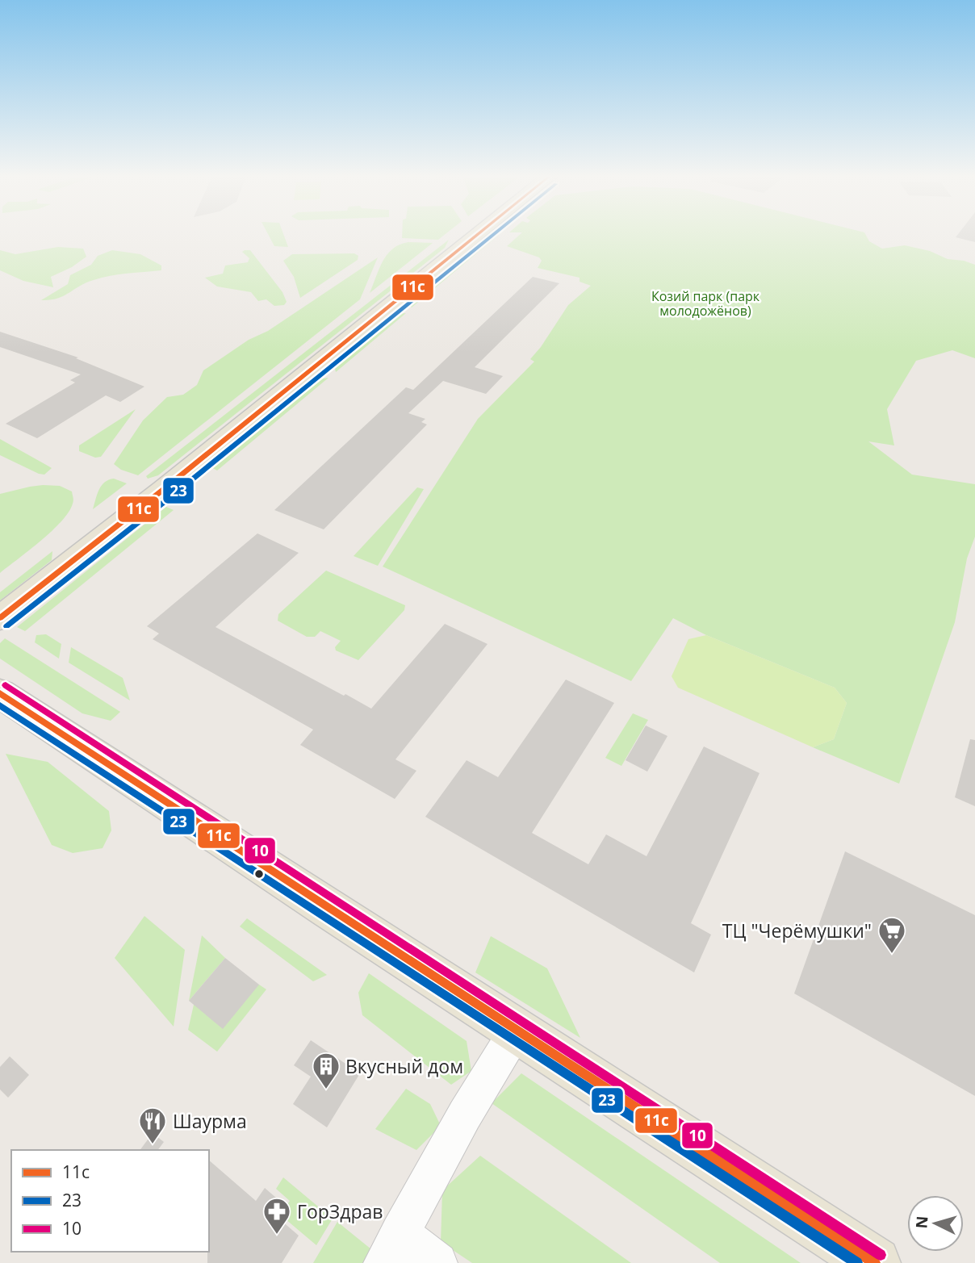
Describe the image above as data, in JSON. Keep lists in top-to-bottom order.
{
  "parks": ["Козий парк (парк молодожёнов)"],
  "places": {
    "supermarket": ["ТЦ \"Черёмушки\""],
    "building": ["Вкусный дом"],
    "restaurant": ["Шаурма"],
    "pharmacy": ["ГорЗдрав"]
  },
  "lines": ["transit line 11с", "transit line 23", "transit line 10"],
  "legend": ["11с", "23", "10"],
  "north": "left"
}
